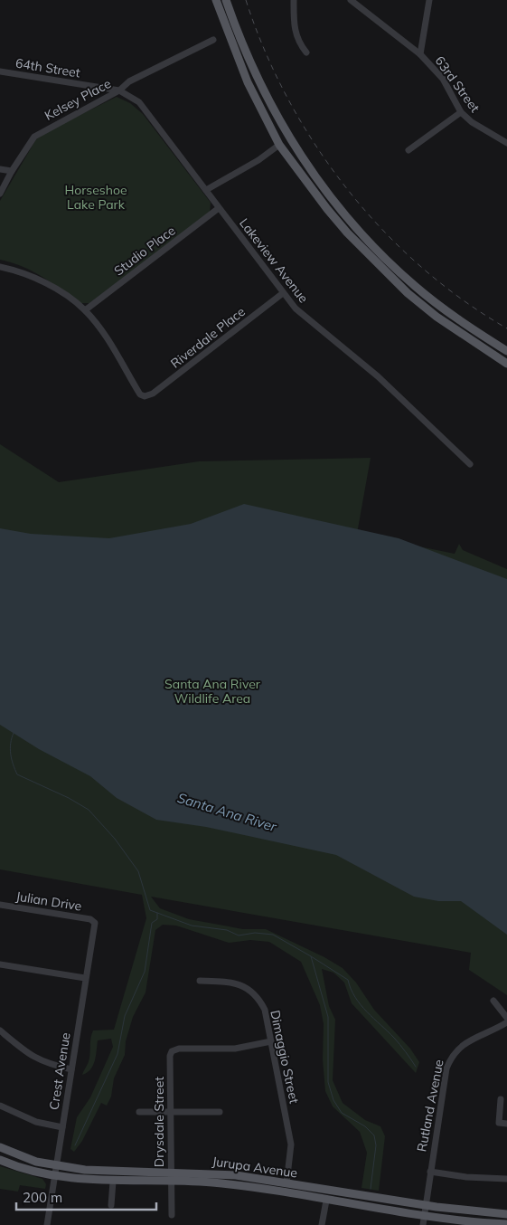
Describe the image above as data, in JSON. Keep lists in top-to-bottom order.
{
  "streets": {
    "main road": ["Jurupa Avenue"],
    "street": [
      "64th Street",
      "63rd Street",
      "Kelsey Place",
      "Studio Place",
      "Lakeview Avenue",
      "Riverdale Place",
      "Julian Drive",
      "Dimaggio Street",
      "Crest Avenue",
      "Rutland Avenue",
      "Drysdale Street"
    ]
  },
  "crossings": [
    ["64th Street", "Kelsey Place"],
    ["64th Street", "Lakeview Avenue"],
    ["Kelsey Place", "Lakeview Avenue"],
    ["Studio Place", "Lakeview Avenue"],
    ["Studio Place", "Riverdale Place"],
    ["Lakeview Avenue", "Riverdale Place"],
    ["Julian Drive", "Crest Avenue"],
    ["Dimaggio Street", "Drysdale Street"],
    ["Dimaggio Street", "Jurupa Avenue"],
    ["Crest Avenue", "Jurupa Avenue"],
    ["Rutland Avenue", "Jurupa Avenue"],
    ["Drysdale Street", "Jurupa Avenue"]
  ],
  "water": ["Santa Ana River"],
  "parks": ["Horseshoe Lake Park", "Santa Ana River Wildlife Area"],
  "scale_bar": "200 m"
}
